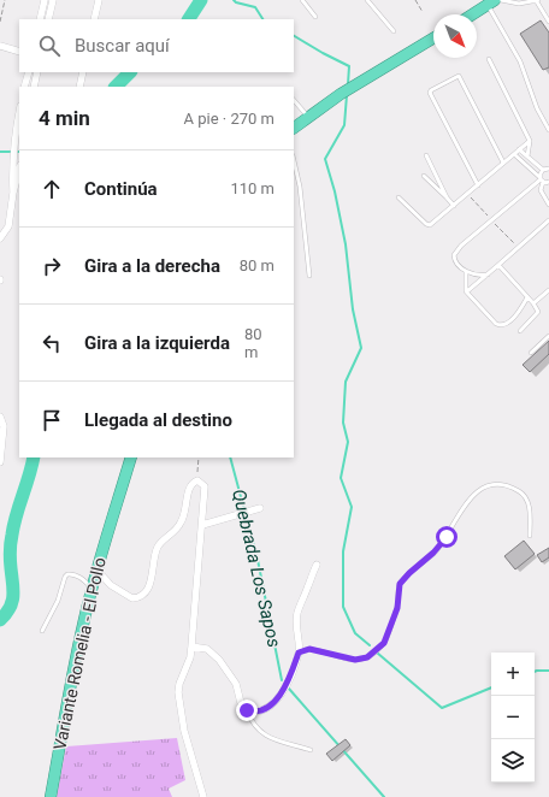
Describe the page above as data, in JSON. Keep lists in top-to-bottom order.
{
  "streets": {
    "highway": ["Variante Romelia - El Pollo"]
  },
  "water": ["Quebrada Los Sapos"],
  "north": "bottom right",
  "page": {
    "search": "Buscar aquí",
    "heading": ["4 min", "A pie · 270 m"],
    "list": [
      ["Continúa", "110 m"],
      ["Gira a la derecha", "80 m"],
      ["Gira a la izquierda", "80 m"],
      "Llegada al destino"
    ],
    "map_buttons": ["+", "−"]
  }
}
